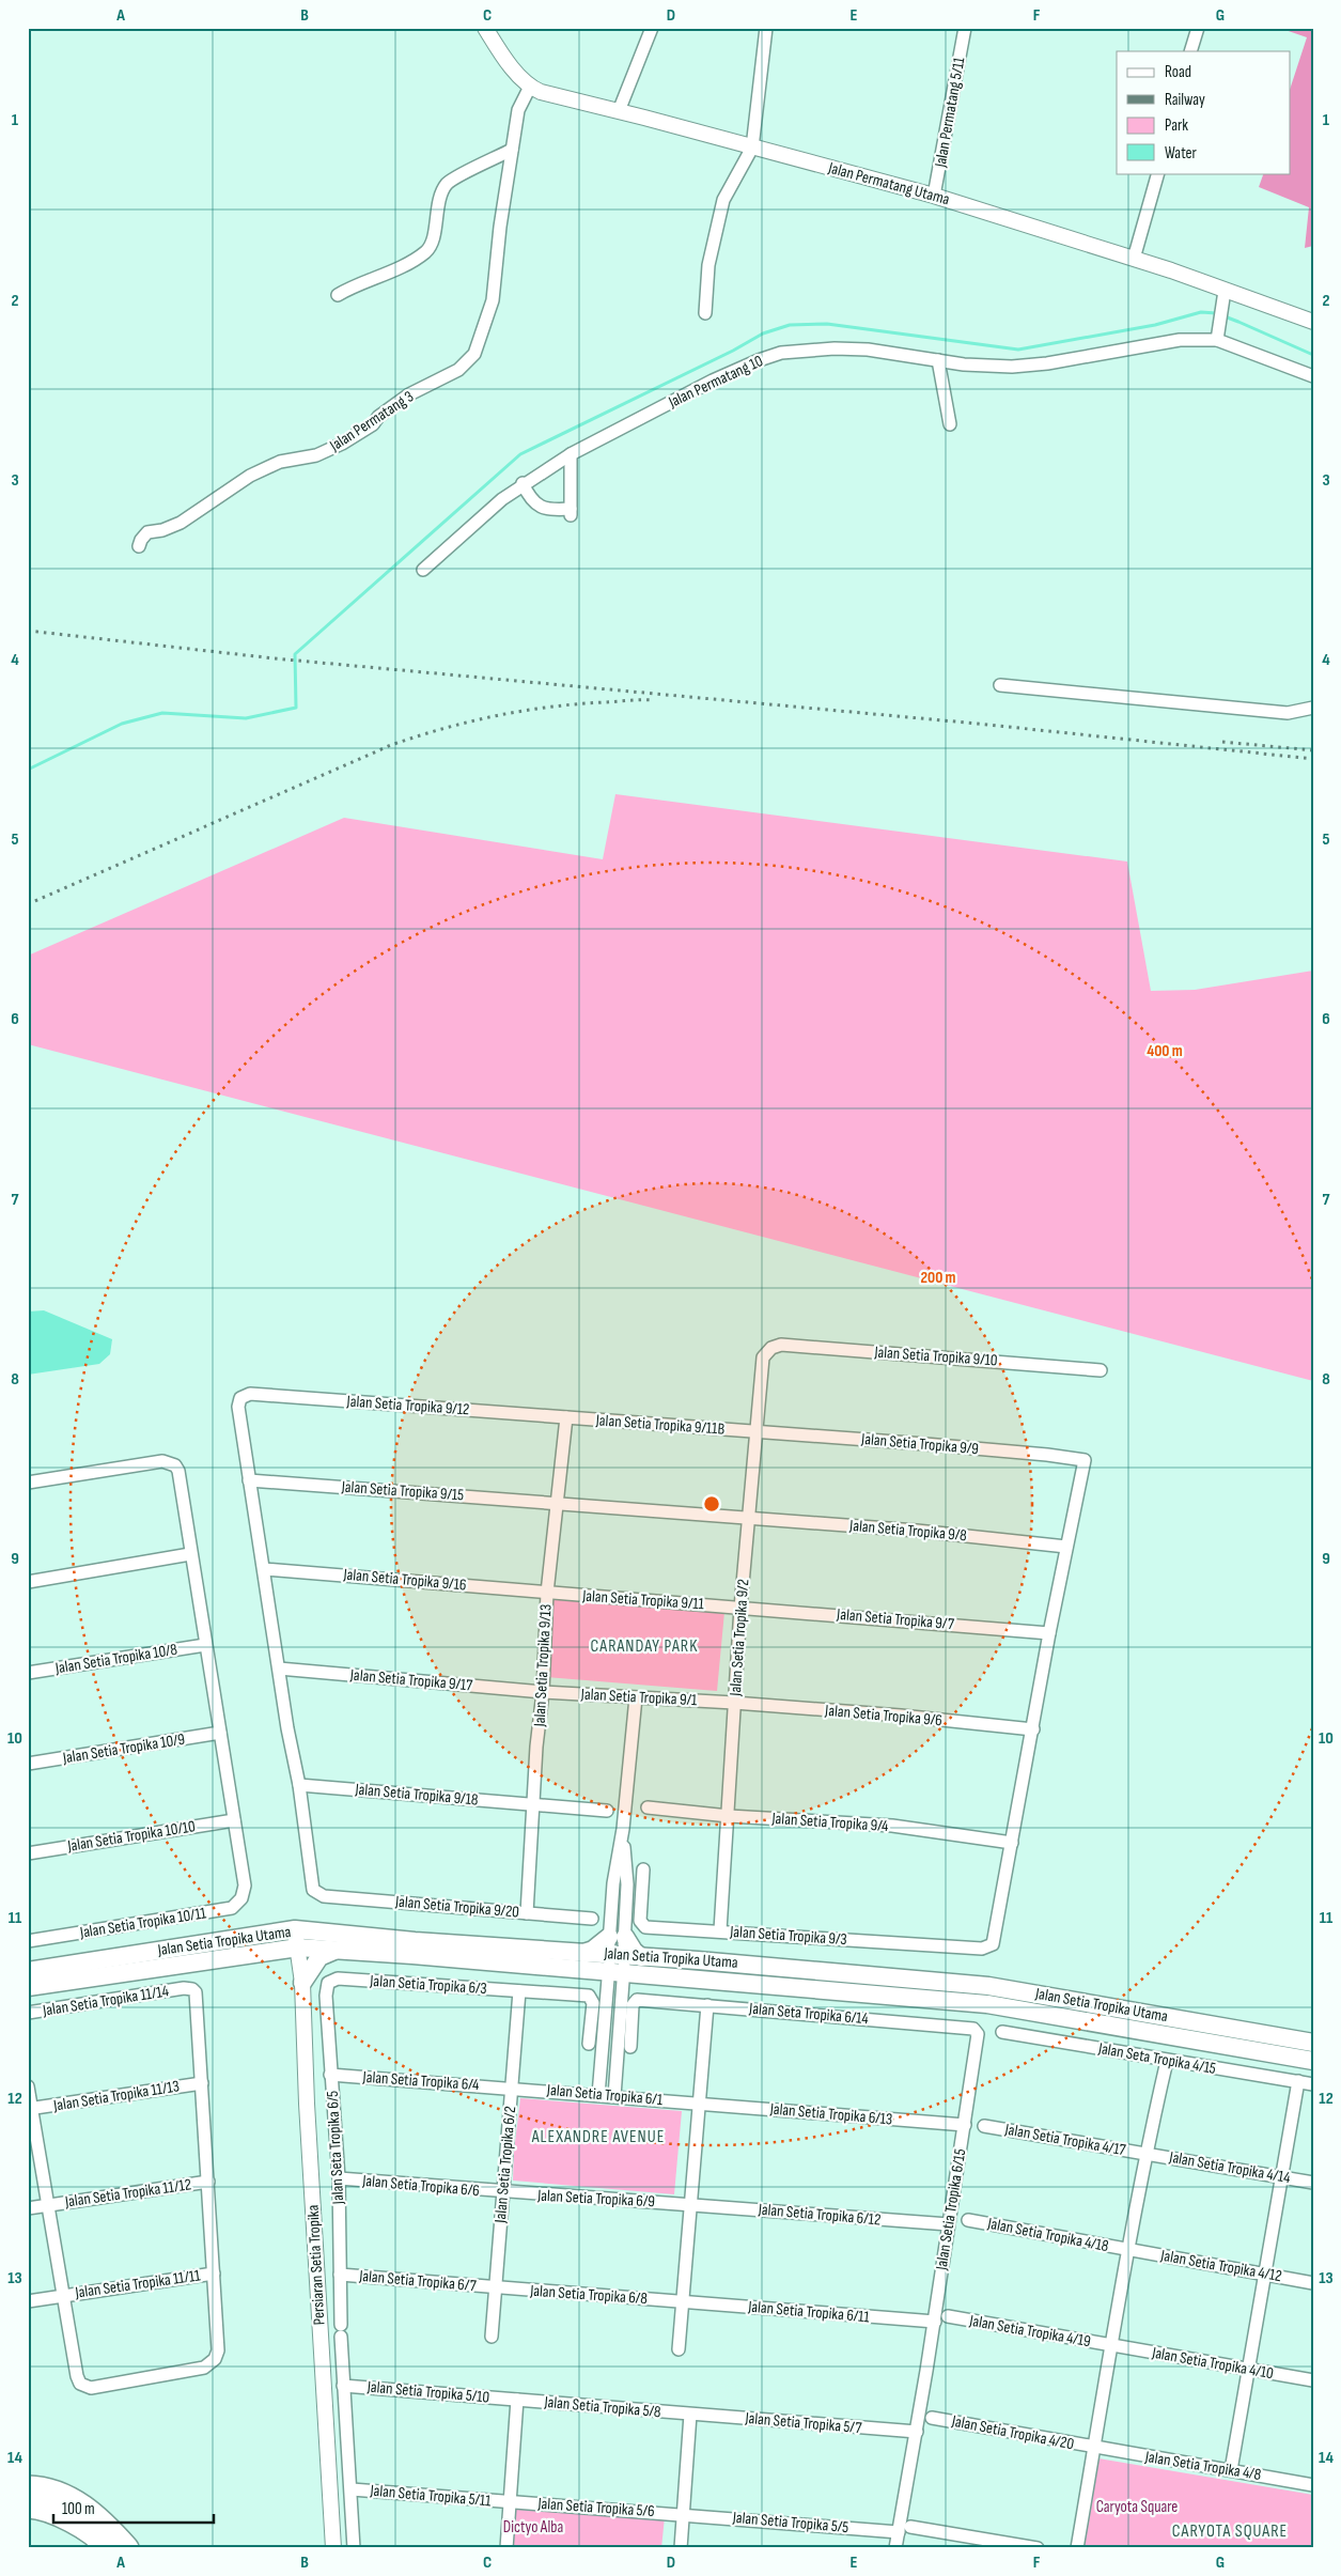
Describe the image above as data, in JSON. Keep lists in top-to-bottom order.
{
  "streets": {
    "main road": ["Jalan Setia Tropika Utama"],
    "street": [
      "Jalan Permatang 5/11",
      "Jalan Permatang Utama",
      "Jalan Permatang 10",
      "Jalan Permatang 3",
      "Jalan Setia Tropika 9/10",
      "Jalan Setia Tropika 9/12",
      "Jalan Setia Tropika 9/11B",
      "Jalan Setia Tropika 9/9",
      "Jalan Setia Tropika 9/15",
      "Jalan Setia Tropika 9/8",
      "Jalan Setia Tropika 9/16",
      "Jalan Setia Tropika 9/11",
      "Jalan Setia Tropika 9/7",
      "Jalan Setia Tropika 9/2",
      "Jalan Setia Tropika 10/8",
      "Jalan Setia Tropika 9/13",
      "Jalan Setia Tropika 9/17",
      "Jalan Setia Tropika 9/1",
      "Jalan Setia Tropika 9/6",
      "Jalan Setia Tropika 10/9",
      "Jalan Setia Tropika 9/18",
      "Jalan Setia Tropika 9/4",
      "Jalan Setia Tropika 10/10",
      "Jalan Setia Tropika 9/20",
      "Jalan Setia Tropika 10/11",
      "Jalan Setia Tropika 9/3",
      "Jalan Setia Tropika 6/3",
      "Jalan Setia Tropika 11/14",
      "Jalan Seta Tropika 6/14",
      "Jalan Seta Tropika 4/15",
      "Jalan Setia Tropika 6/4",
      "Jalan Setia Tropika 6/1",
      "Jalan Setia Tropika 11/13",
      "Jalan Setia Tropika 6/13",
      "Jalan Setia Tropika 4/17",
      "Jalan Seta Tropika 6/5",
      "Jalan Setia Tropika 6/2",
      "Jalan Setia Tropika 4/14",
      "Jalan Setia Tropika 6/6",
      "Jalan Setia Tropika 11/12",
      "Jalan Setia Tropika 6/9",
      "Jalan Setia Tropika 6/15",
      "Jalan Setia Tropika 6/12",
      "Jalan Setia Tropika 4/18",
      "Persiaran Setia Tropika",
      "Jalan Setia Tropika 4/12",
      "Jalan Setia Tropika 6/7",
      "Jalan Setia Tropika 11/11",
      "Jalan Setia Tropika 6/8",
      "Jalan Setia Tropika 6/11",
      "Jalan Setia Tropika 4/19",
      "Jalan Setia Tropika 4/10",
      "Jalan Setia Tropika 5/10",
      "Jalan Setia Tropika 5/8",
      "Jalan Setia Tropika 5/7",
      "Jalan Setia Tropika 4/20",
      "Jalan Setia Tropika 4/8",
      "Jalan Setia Tropika 5/11",
      "Jalan Setia Tropika 5/6",
      "Jalan Setia Tropika 5/5"
    ]
  },
  "crossings": [
    ["Jalan Permatang 5/11", "Jalan Permatang Utama"],
    ["Jalan Permatang Utama", "Jalan Permatang 3"],
    ["Jalan Setia Tropika 9/10", "Jalan Setia Tropika 9/2"],
    ["Jalan Setia Tropika 9/12", "Jalan Setia Tropika 9/11B"],
    ["Jalan Setia Tropika 9/12", "Jalan Setia Tropika 9/15"],
    ["Jalan Setia Tropika 9/12", "Jalan Setia Tropika 9/13"],
    ["Jalan Setia Tropika 9/11B", "Jalan Setia Tropika 9/9"],
    ["Jalan Setia Tropika 9/11B", "Jalan Setia Tropika 9/2"],
    ["Jalan Setia Tropika 9/11B", "Jalan Setia Tropika 9/13"],
    ["Jalan Setia Tropika 9/9", "Jalan Setia Tropika 9/8"],
    ["Jalan Setia Tropika 9/9", "Jalan Setia Tropika 9/2"],
    ["Jalan Setia Tropika 9/15", "Jalan Setia Tropika 9/8"],
    ["Jalan Setia Tropika 9/15", "Jalan Setia Tropika 9/2"],
    ["Jalan Setia Tropika 9/15", "Jalan Setia Tropika 9/13"],
    ["Jalan Setia Tropika 9/8", "Jalan Setia Tropika 9/2"],
    ["Jalan Setia Tropika 9/16", "Jalan Setia Tropika 9/11"],
    ["Jalan Setia Tropika 9/16", "Jalan Setia Tropika 9/13"],
    ["Jalan Setia Tropika 9/11", "Jalan Setia Tropika 9/7"],
    ["Jalan Setia Tropika 9/11", "Jalan Setia Tropika 9/2"],
    ["Jalan Setia Tropika 9/11", "Jalan Setia Tropika 9/13"],
    ["Jalan Setia Tropika 9/7", "Jalan Setia Tropika 9/2"],
    ["Jalan Setia Tropika 9/2", "Jalan Setia Tropika 9/1"],
    ["Jalan Setia Tropika 9/2", "Jalan Setia Tropika 9/6"],
    ["Jalan Setia Tropika 9/2", "Jalan Setia Tropika 9/4"],
    ["Jalan Setia Tropika 9/2", "Jalan Setia Tropika 9/3"],
    ["Jalan Setia Tropika 9/13", "Jalan Setia Tropika 9/17"],
    ["Jalan Setia Tropika 9/13", "Jalan Setia Tropika 9/1"],
    ["Jalan Setia Tropika 9/13", "Jalan Setia Tropika 9/18"],
    ["Jalan Setia Tropika 9/13", "Jalan Setia Tropika 9/20"],
    ["Jalan Setia Tropika 9/17", "Jalan Setia Tropika 9/1"],
    ["Jalan Setia Tropika 9/1", "Jalan Setia Tropika 9/6"],
    ["Jalan Setia Tropika 9/18", "Jalan Setia Tropika 9/20"],
    ["Jalan Setia Tropika 9/4", "Jalan Setia Tropika 9/3"],
    ["Jalan Setia Tropika 10/10", "Jalan Setia Tropika 10/11"],
    ["Jalan Setia Tropika Utama", "Persiaran Setia Tropika"],
    ["Jalan Setia Tropika 6/3", "Jalan Seta Tropika 6/5"],
    ["Jalan Setia Tropika 6/3", "Jalan Setia Tropika 6/2"],
    ["Jalan Setia Tropika 11/14", "Jalan Setia Tropika 11/13"],
    ["Jalan Seta Tropika 6/14", "Jalan Setia Tropika 6/15"],
    ["Jalan Setia Tropika 6/4", "Jalan Setia Tropika 6/1"],
    ["Jalan Setia Tropika 6/4", "Jalan Seta Tropika 6/5"],
    ["Jalan Setia Tropika 6/4", "Jalan Setia Tropika 6/2"],
    ["Jalan Setia Tropika 6/1", "Jalan Setia Tropika 6/13"],
    ["Jalan Setia Tropika 6/1", "Jalan Setia Tropika 6/2"],
    ["Jalan Setia Tropika 6/13", "Jalan Setia Tropika 6/15"],
    ["Jalan Setia Tropika 4/17", "Jalan Setia Tropika 4/14"],
    ["Jalan Seta Tropika 6/5", "Jalan Setia Tropika 6/6"],
    ["Jalan Seta Tropika 6/5", "Jalan Setia Tropika 6/7"],
    ["Jalan Seta Tropika 6/5", "Jalan Setia Tropika 5/10"],
    ["Jalan Seta Tropika 6/5", "Jalan Setia Tropika 5/11"],
    ["Jalan Setia Tropika 6/2", "Jalan Setia Tropika 6/6"],
    ["Jalan Setia Tropika 6/2", "Jalan Setia Tropika 6/9"],
    ["Jalan Setia Tropika 6/2", "Jalan Setia Tropika 6/7"],
    ["Jalan Setia Tropika 6/2", "Jalan Setia Tropika 6/8"],
    ["Jalan Setia Tropika 6/6", "Jalan Setia Tropika 6/9"],
    ["Jalan Setia Tropika 6/9", "Jalan Setia Tropika 6/12"],
    ["Jalan Setia Tropika 6/15", "Jalan Setia Tropika 6/12"],
    ["Jalan Setia Tropika 6/15", "Jalan Setia Tropika 6/11"],
    ["Jalan Setia Tropika 6/15", "Jalan Setia Tropika 5/7"],
    ["Jalan Setia Tropika 6/15", "Jalan Setia Tropika 5/5"],
    ["Jalan Setia Tropika 4/18", "Jalan Setia Tropika 4/12"],
    ["Jalan Setia Tropika 6/7", "Jalan Setia Tropika 6/8"],
    ["Jalan Setia Tropika 6/8", "Jalan Setia Tropika 6/11"],
    ["Jalan Setia Tropika 4/19", "Jalan Setia Tropika 4/10"],
    ["Jalan Setia Tropika 5/10", "Jalan Setia Tropika 5/8"],
    ["Jalan Setia Tropika 5/8", "Jalan Setia Tropika 5/7"],
    ["Jalan Setia Tropika 4/20", "Jalan Setia Tropika 4/8"],
    ["Jalan Setia Tropika 5/11", "Jalan Setia Tropika 5/6"],
    ["Jalan Setia Tropika 5/6", "Jalan Setia Tropika 5/5"]
  ],
  "districts": ["CARANDAY PARK", "ALEXANDRE AVENUE", "CARYOTA SQUARE"],
  "parks": ["Caryota Square", "Dictyo Alba"],
  "legend": [
    "Road",
    "Railway",
    "Park",
    "Water"
  ],
  "scale_bar": "100 m",
  "grid": {
    "columns": [
      "A",
      "B",
      "C",
      "D",
      "E",
      "F",
      "G"
    ],
    "rows": [
      "1",
      "2",
      "3",
      "4",
      "5",
      "6",
      "7",
      "8",
      "9",
      "10",
      "11",
      "12",
      "13",
      "14"
    ]
  },
  "rings": ["400 m", "200 m"]
}
